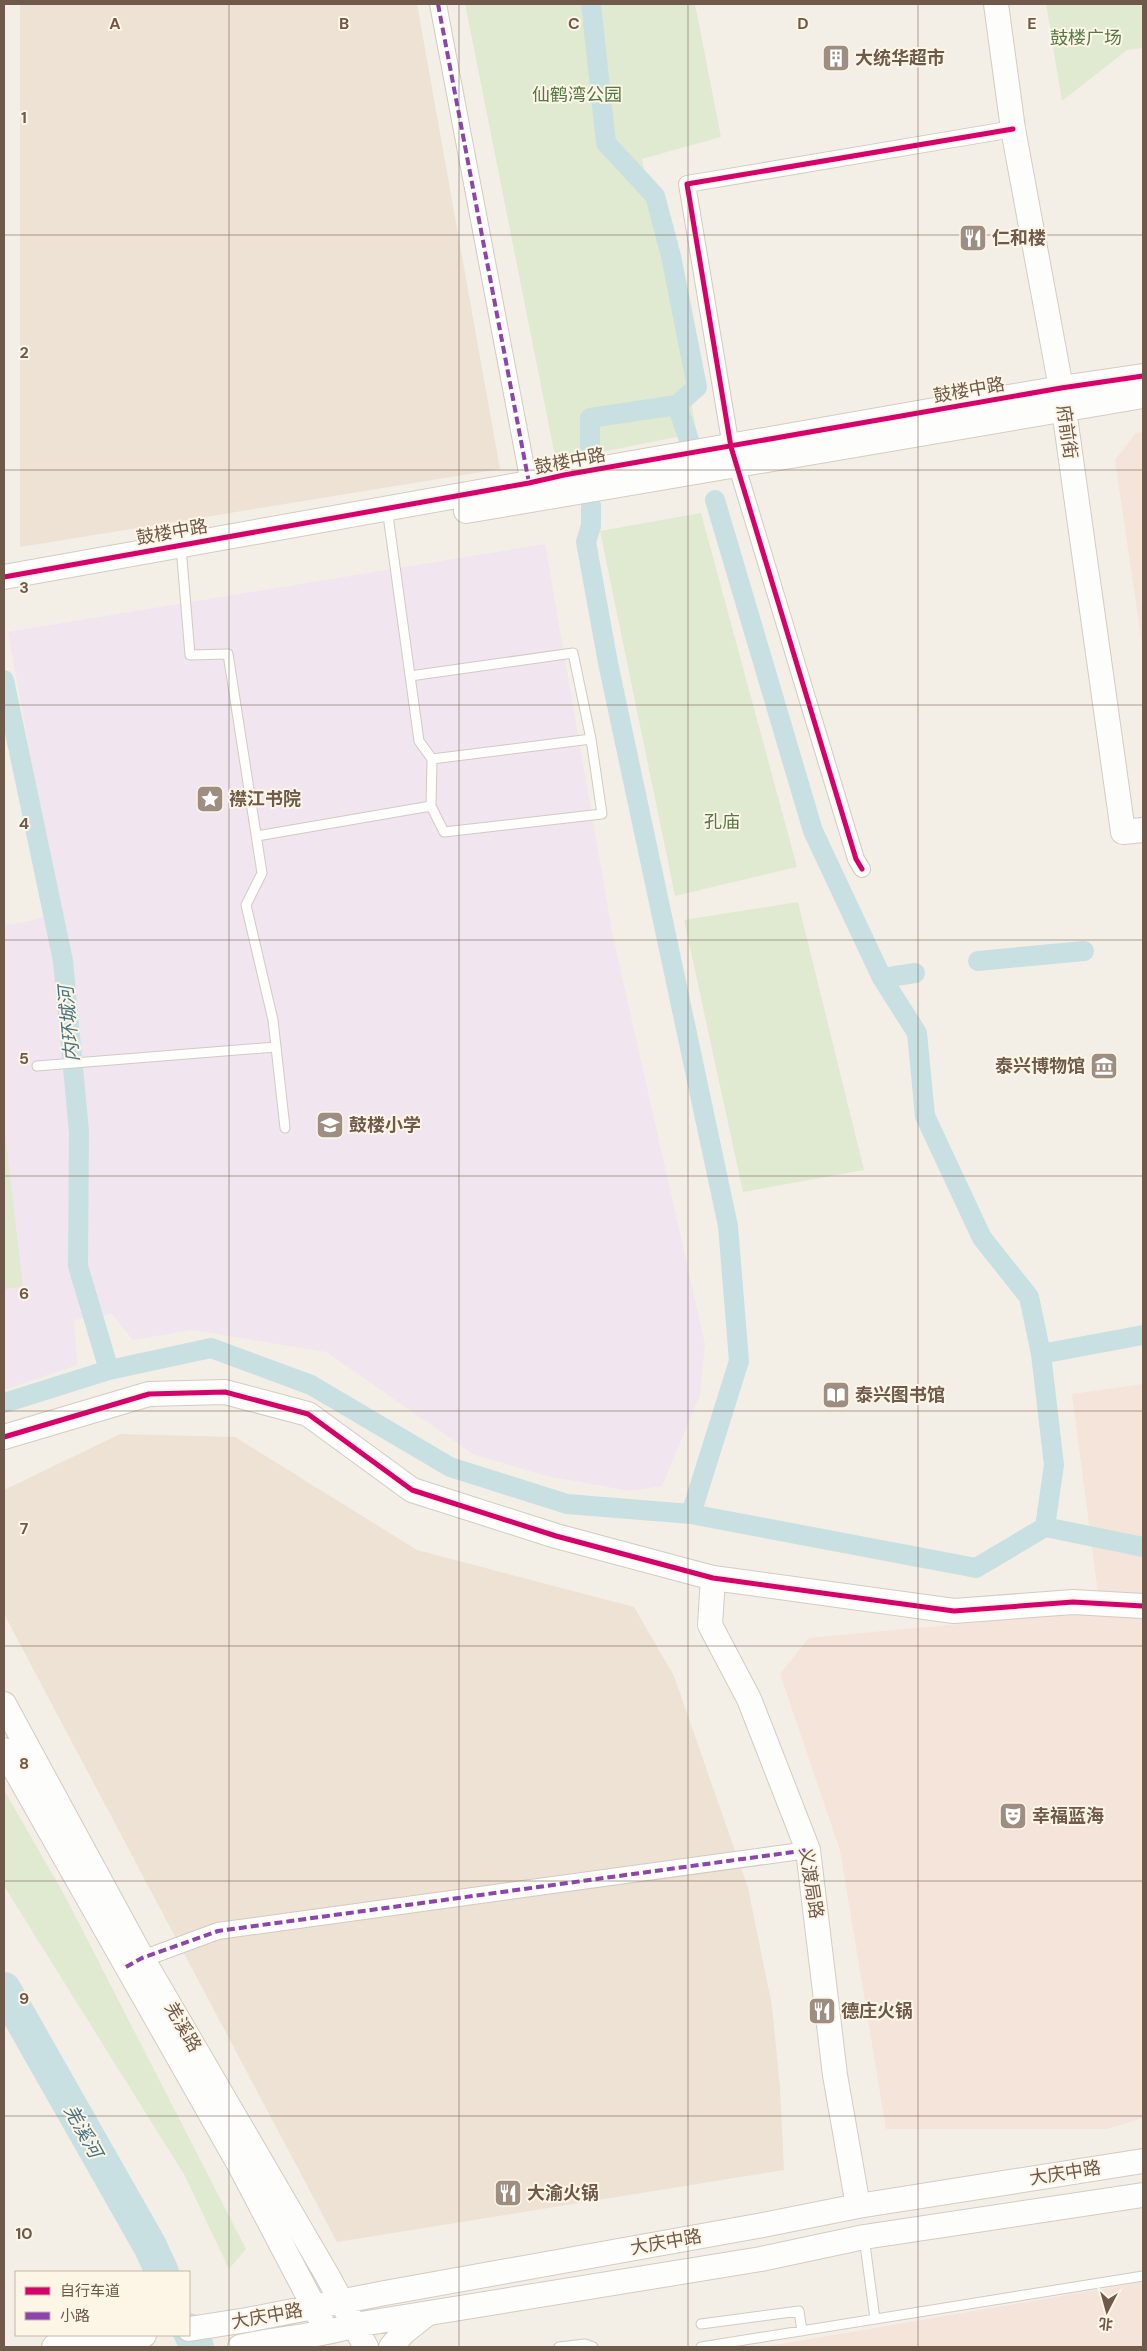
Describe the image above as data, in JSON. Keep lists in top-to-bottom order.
{
  "streets": {
    "street": [
      "鼓楼中路",
      "府前街",
      "义渡局路",
      "羌溪路",
      "大庆中路"
    ]
  },
  "crossings": [
    ["鼓楼中路", "府前街"],
    ["义渡局路", "大庆中路"],
    ["羌溪路", "大庆中路"]
  ],
  "water": ["内环城河", "羌溪河"],
  "parks": ["鼓楼广场", "仙鹤湾公园", "孔庙"],
  "places": {
    "building": ["大统华超市"],
    "restaurant": ["仁和楼", "德庄火锅", "大渝火锅"],
    "place": ["襟江书院"],
    "museum": ["泰兴博物馆"],
    "school or university": ["鼓楼小学"],
    "library": ["泰兴图书馆"],
    "theatre": ["幸福蓝海"]
  },
  "legend": ["自行车道", "小路"],
  "north": "bottom",
  "grid": {
    "columns": [
      "A",
      "B",
      "C",
      "D",
      "E"
    ],
    "rows": [
      "1",
      "2",
      "3",
      "4",
      "5",
      "6",
      "7",
      "8",
      "9",
      "10"
    ]
  }
}
